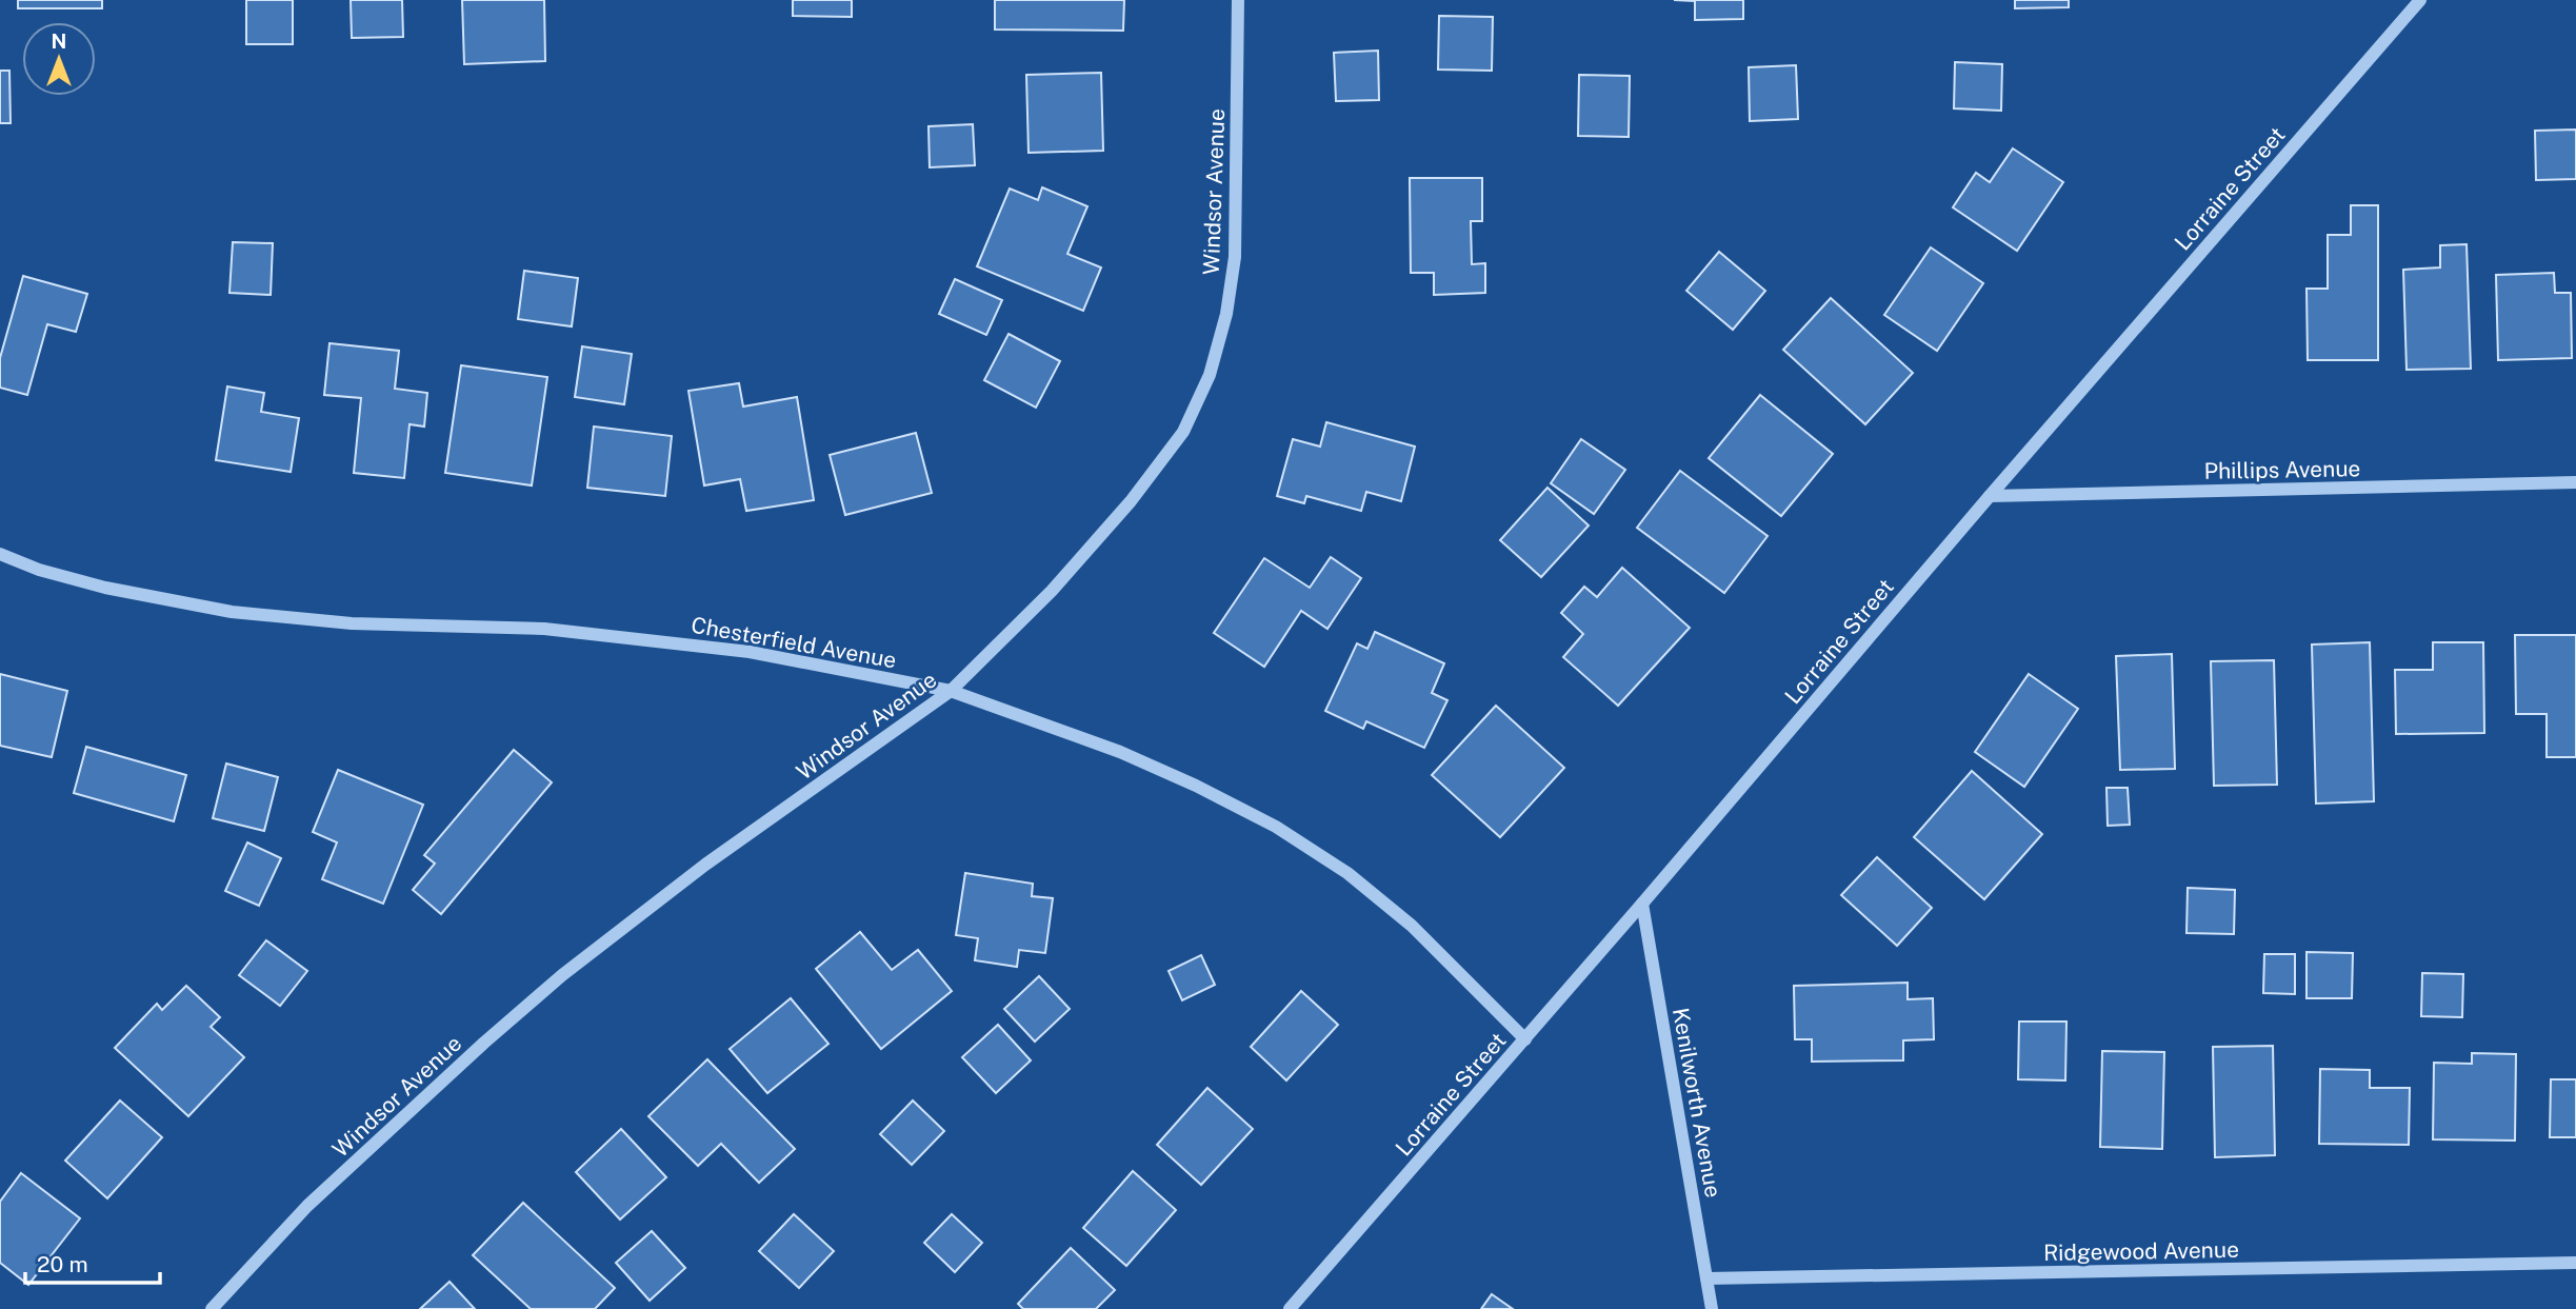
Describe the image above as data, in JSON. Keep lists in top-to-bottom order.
{
  "streets": {
    "street": [
      "Lorraine Street",
      "Windsor Avenue",
      "Phillips Avenue",
      "Chesterfield Avenue",
      "Kenilworth Avenue",
      "Ridgewood Avenue"
    ]
  },
  "crossings": [
    ["Lorraine Street", "Phillips Avenue"],
    ["Lorraine Street", "Chesterfield Avenue"],
    ["Lorraine Street", "Kenilworth Avenue"],
    ["Windsor Avenue", "Chesterfield Avenue"],
    ["Kenilworth Avenue", "Ridgewood Avenue"]
  ],
  "scale_bar": "20 m",
  "north": "top"
}
